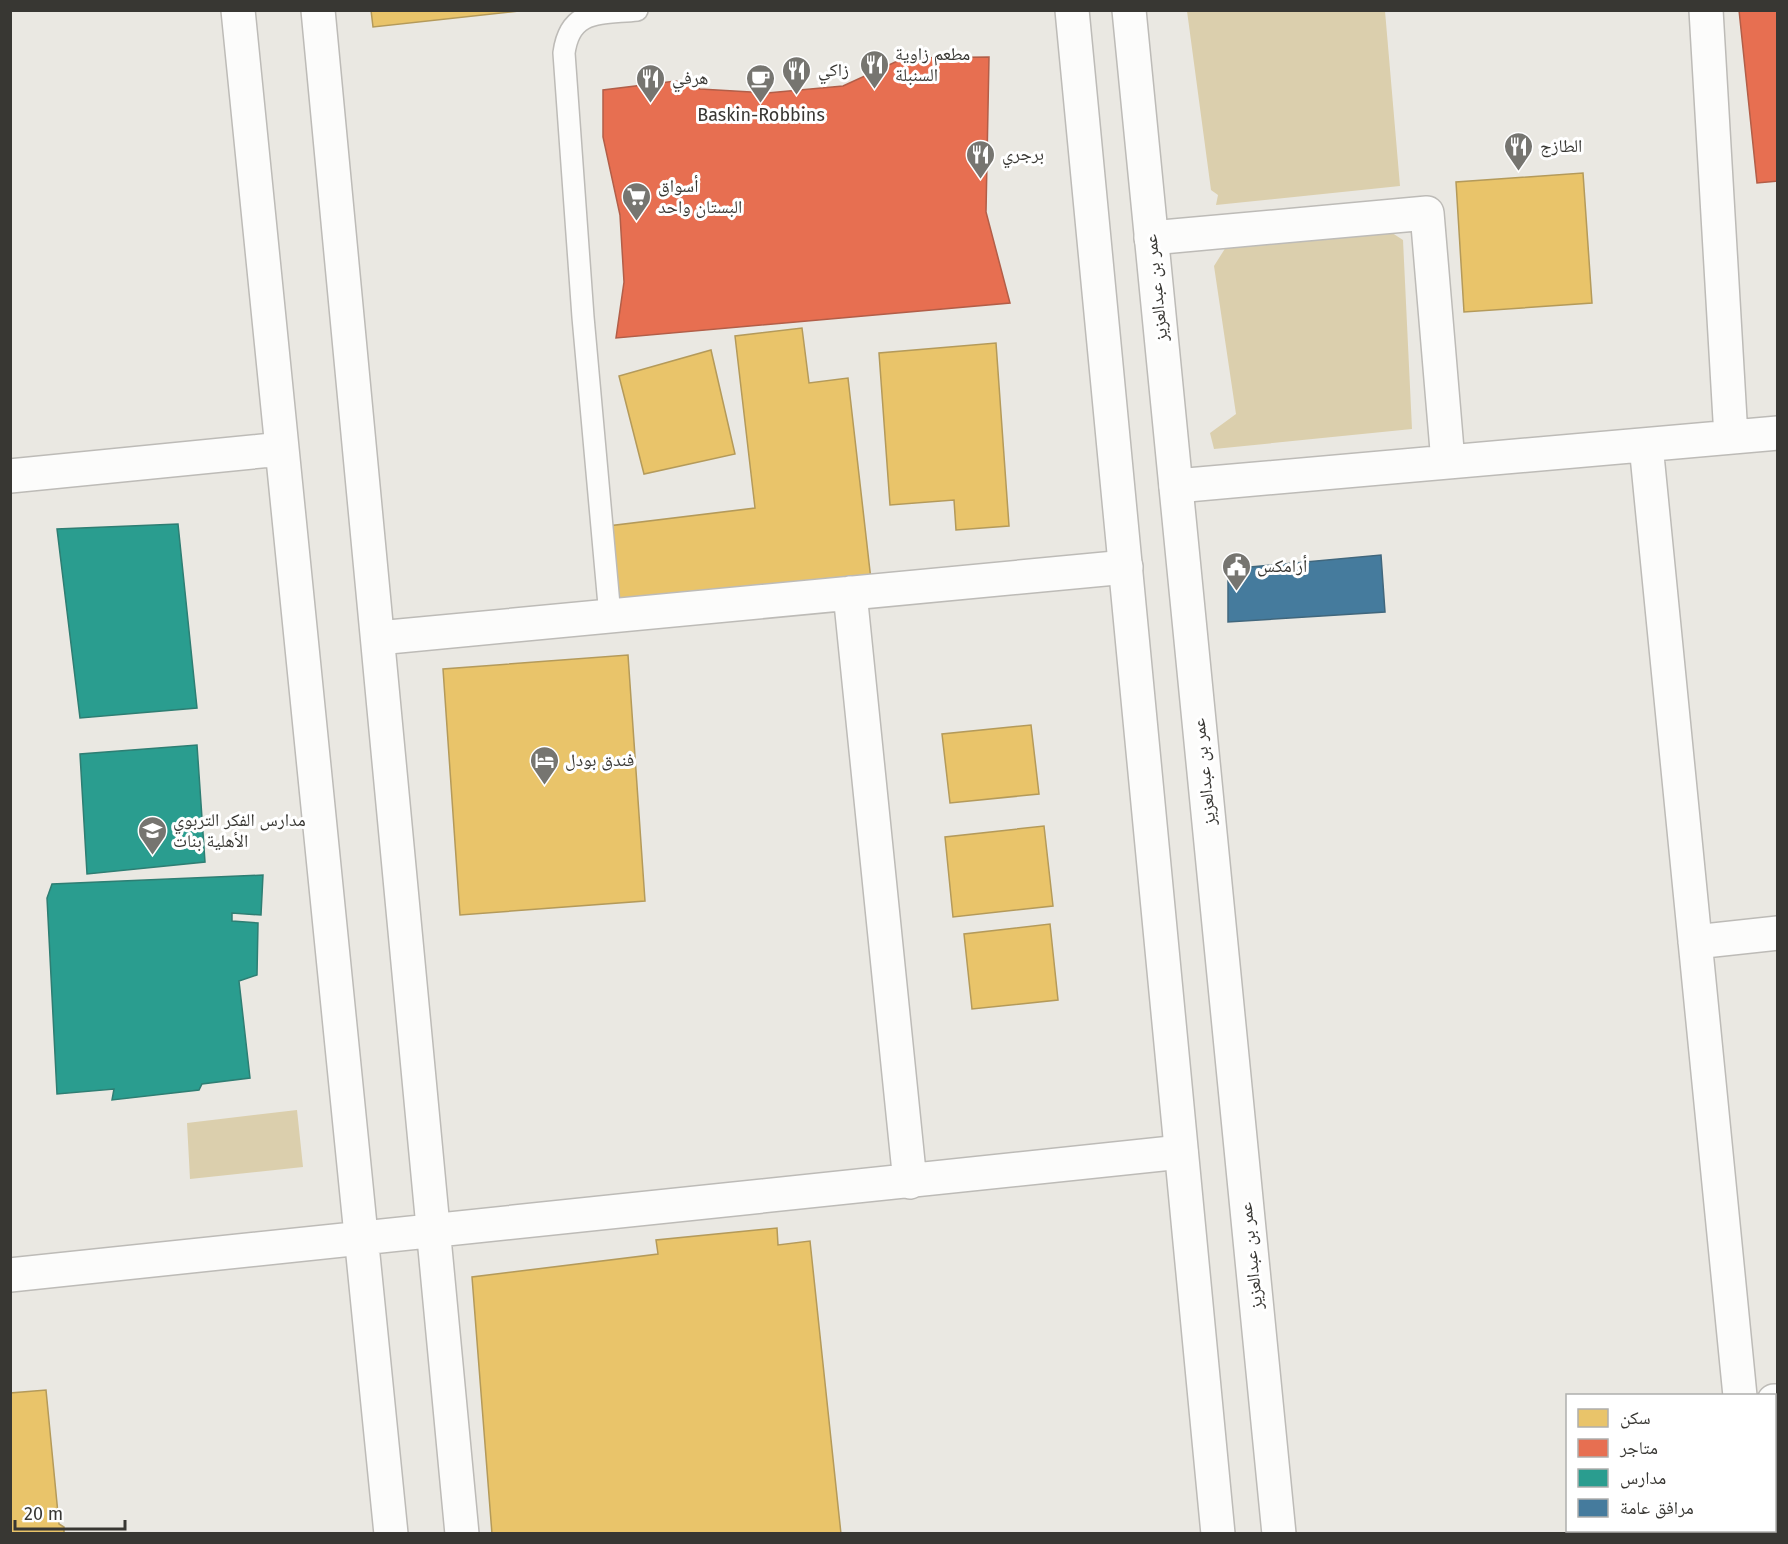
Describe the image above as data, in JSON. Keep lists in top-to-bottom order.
{
  "streets": {
    "street": ["عمر بن عبدالعزيز"]
  },
  "places": {
    "restaurant": [
      "مطعم زاوية السنبلة",
      "زاكي",
      "هرفي",
      "الطازج",
      "برجري"
    ],
    "cafe": ["Baskin-Robbins"],
    "supermarket": ["أسواق البستان واحد"],
    "public building": ["أرامكس"],
    "hotel": ["فندق بودل"],
    "school or university": ["مدارس الفكر التربوي الأهلية بنات"]
  },
  "legend": [
    "سكن",
    "متاجر",
    "مدارس",
    "مرافق عامة"
  ],
  "scale_bar": "20 m"
}
